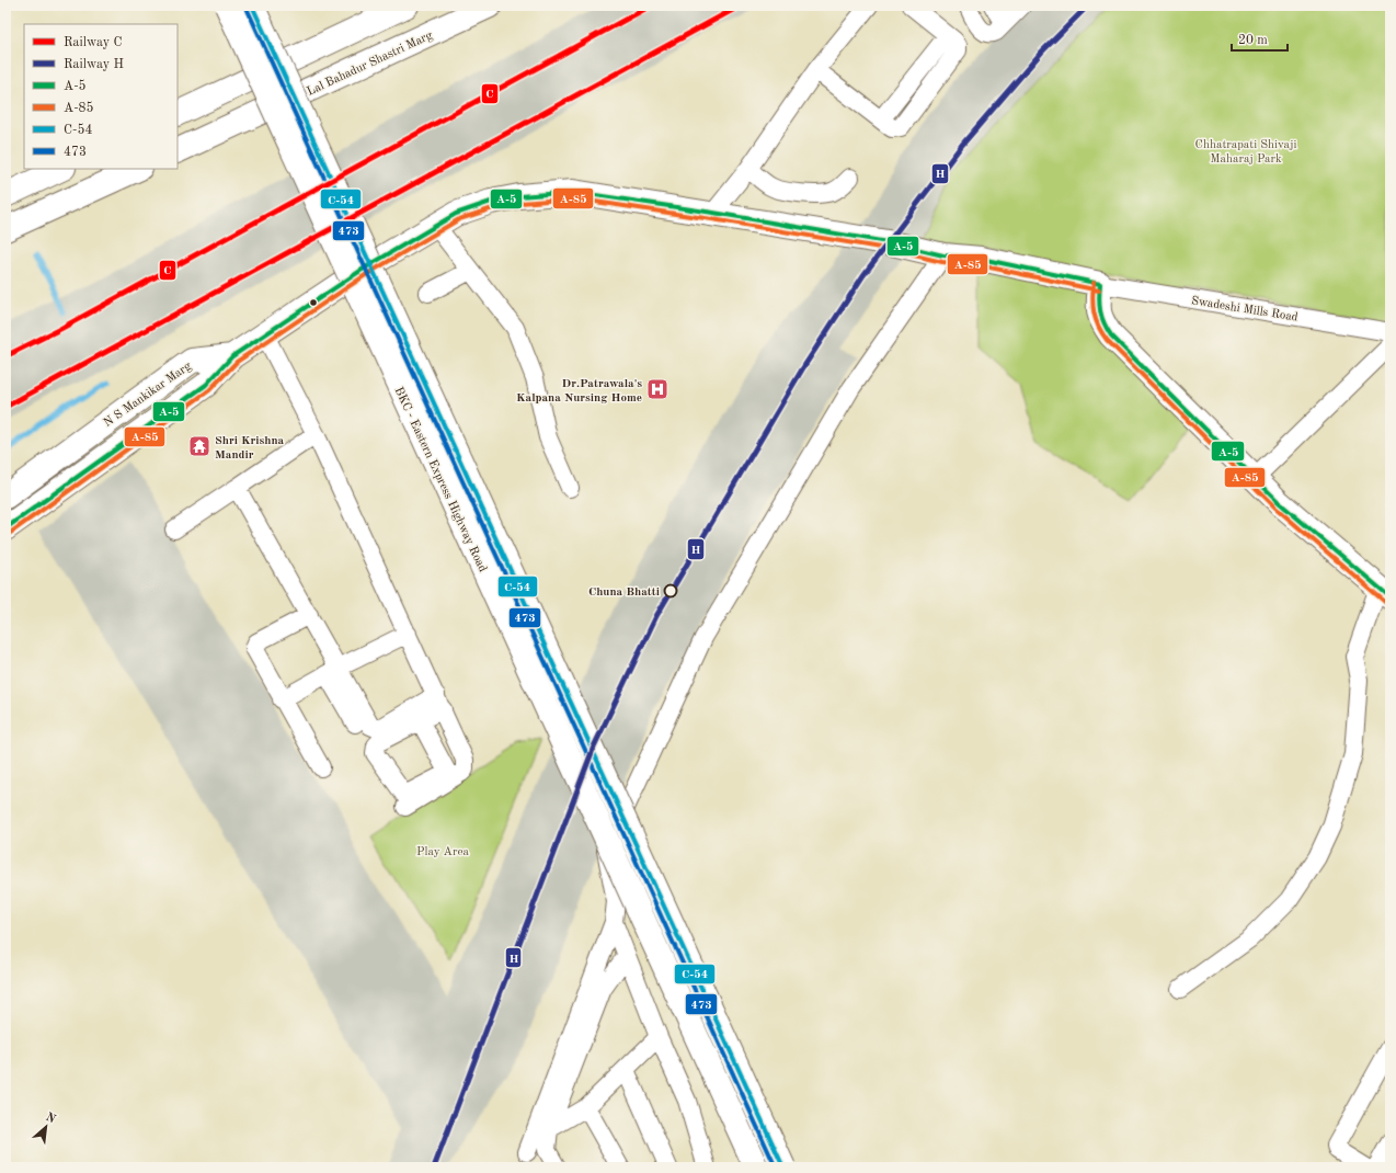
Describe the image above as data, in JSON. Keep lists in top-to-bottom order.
{
  "streets": {
    "main road": ["Lal Bahadur Shastri Marg", "N S Mankikar Marg", "BKC - Eastern Express Highway Road"],
    "street": ["Swadeshi Mills Road"]
  },
  "crossings": [
    ["Swadeshi Mills Road", "N S Mankikar Marg"]
  ],
  "parks": ["Chhatrapati Shivaji Maharaj Park", "Play Area"],
  "places": {
    "hospital": ["Dr.Patrawala's Kalpana Nursing Home"],
    "temple": ["Shri Krishna Mandir"],
    "other": ["Chuna Bhatti"]
  },
  "lines": [
    "rail line C",
    "rail line H",
    "transit line C-54",
    "transit line 473",
    "transit line A-5",
    "transit line A-85"
  ],
  "legend": [
    "Railway C",
    "Railway H",
    "A-5",
    "A-85",
    "C-54",
    "473"
  ],
  "scale_bar": "20 m",
  "north": "top right"
}
